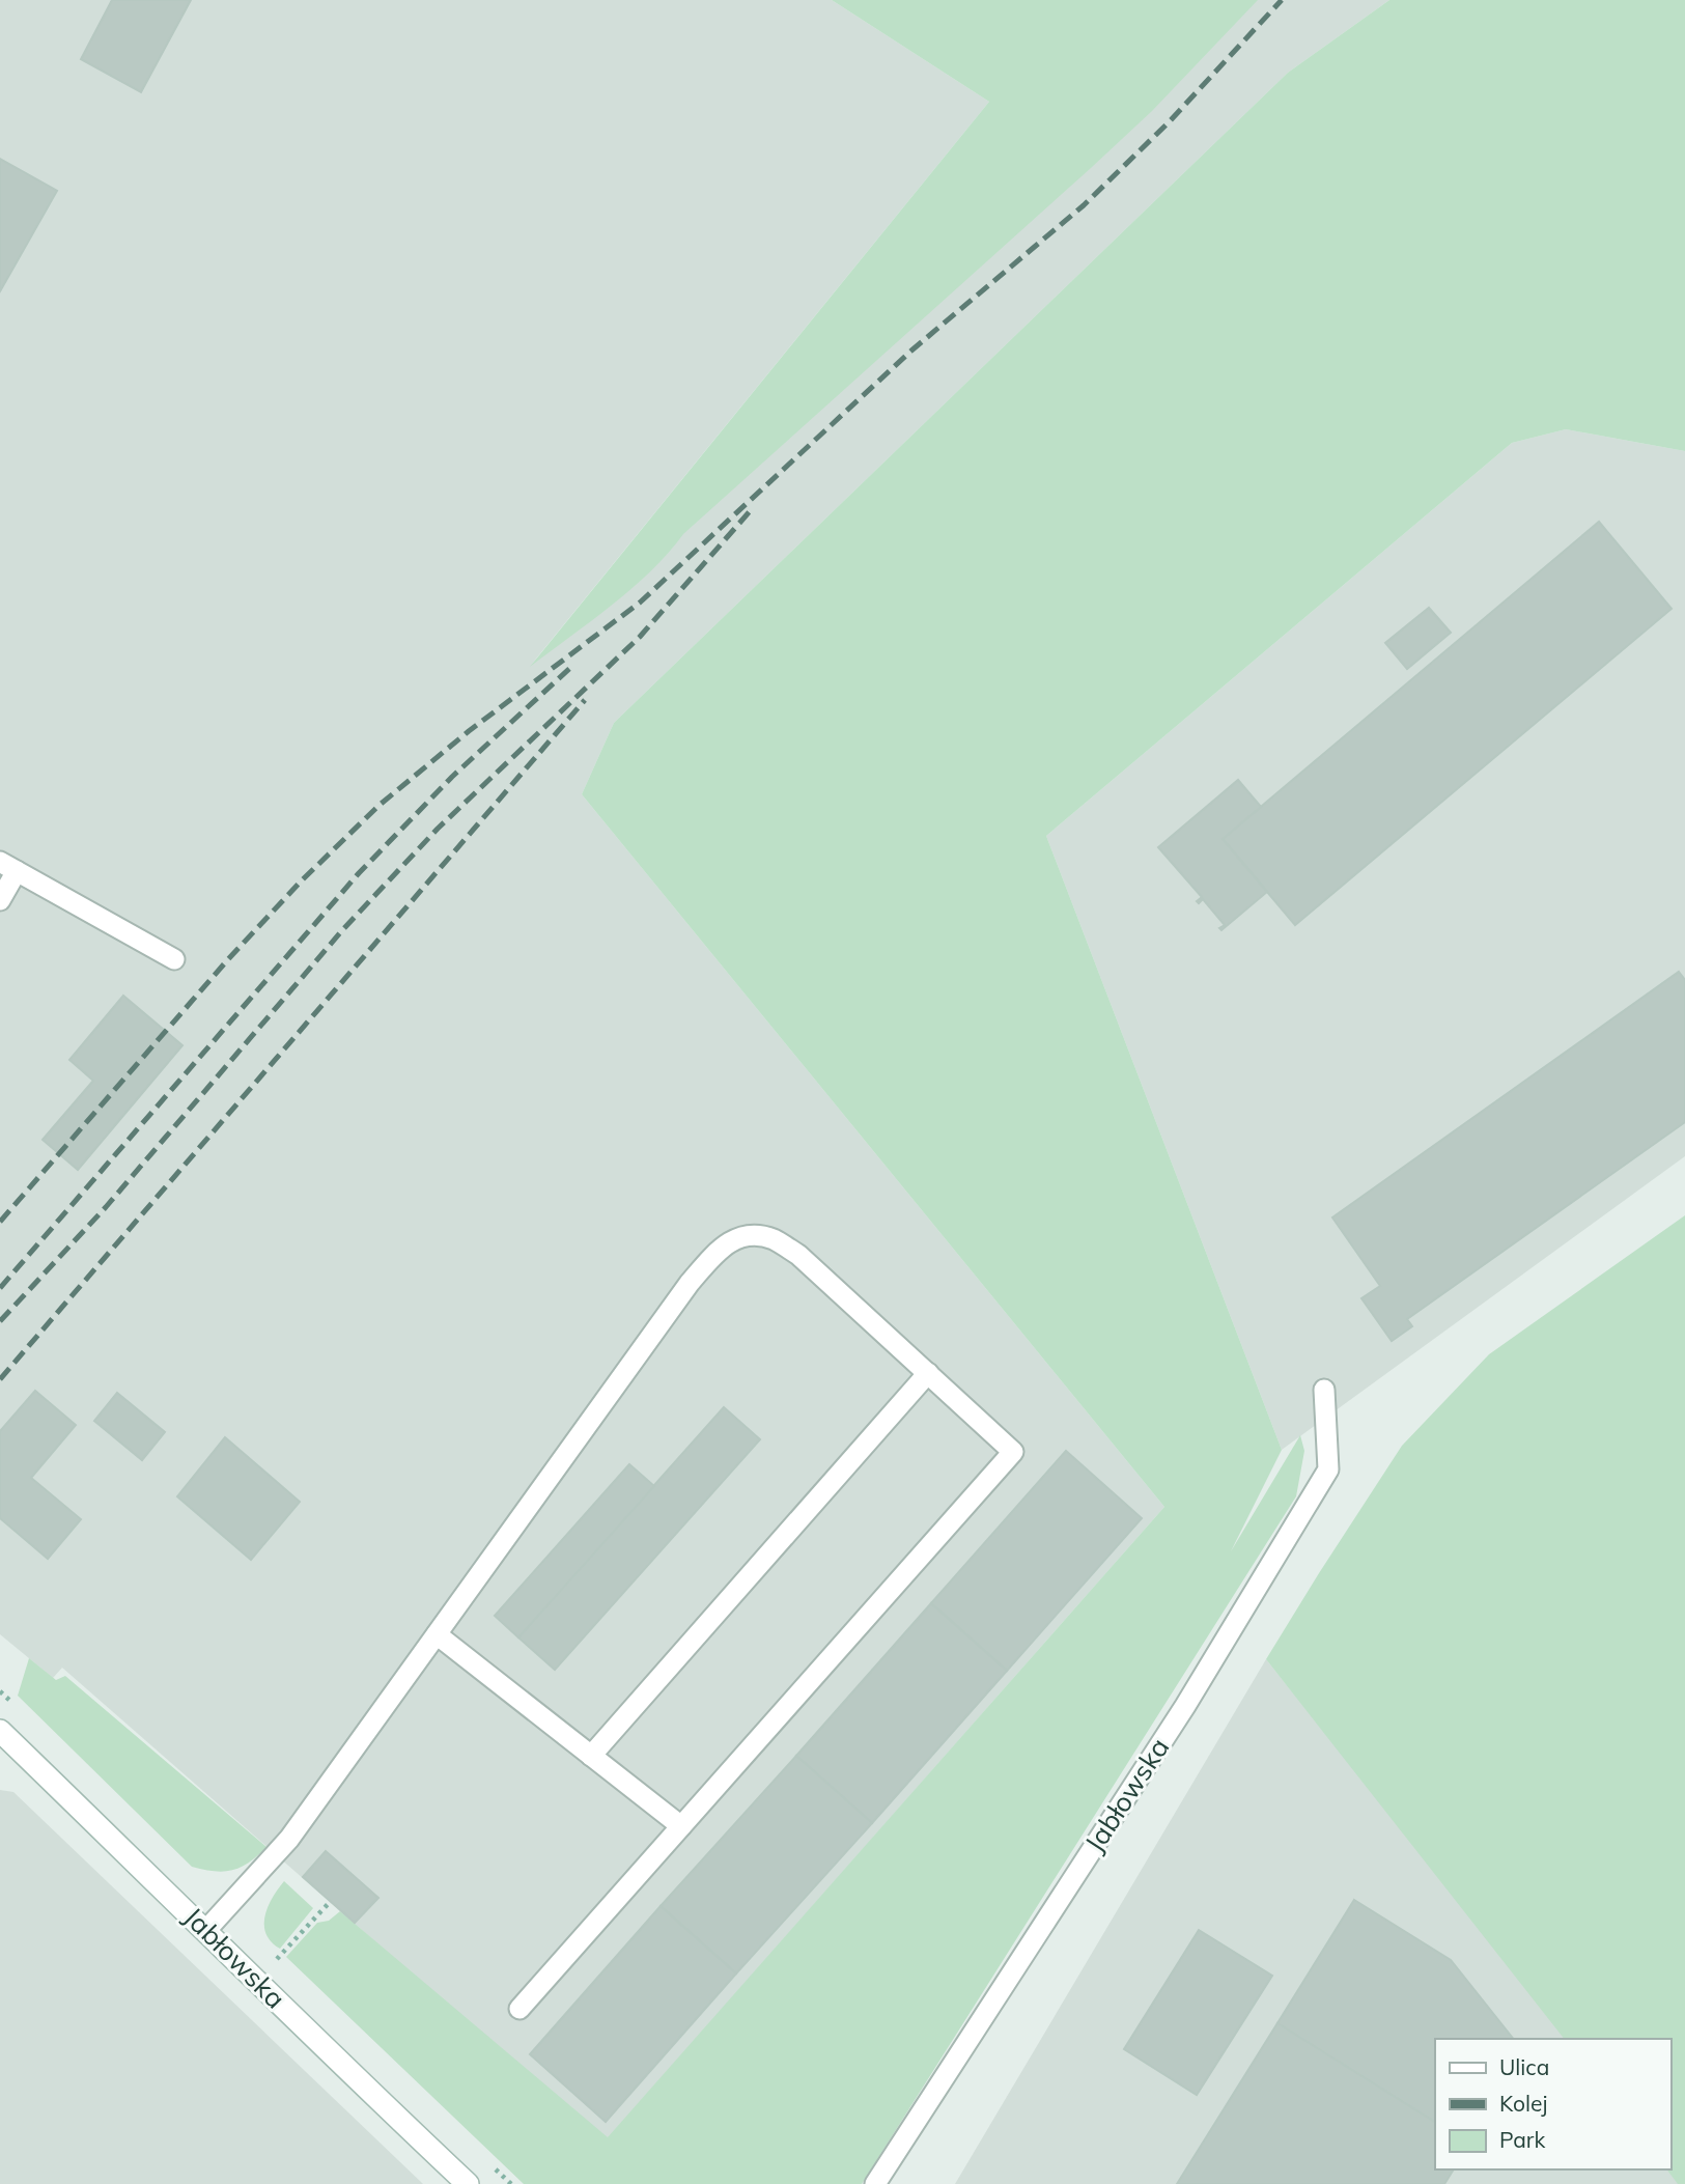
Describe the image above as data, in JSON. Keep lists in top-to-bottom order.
{
  "streets": {
    "main road": ["Jabłowska"]
  },
  "legend": ["Ulica", "Kolej", "Park"]
}
